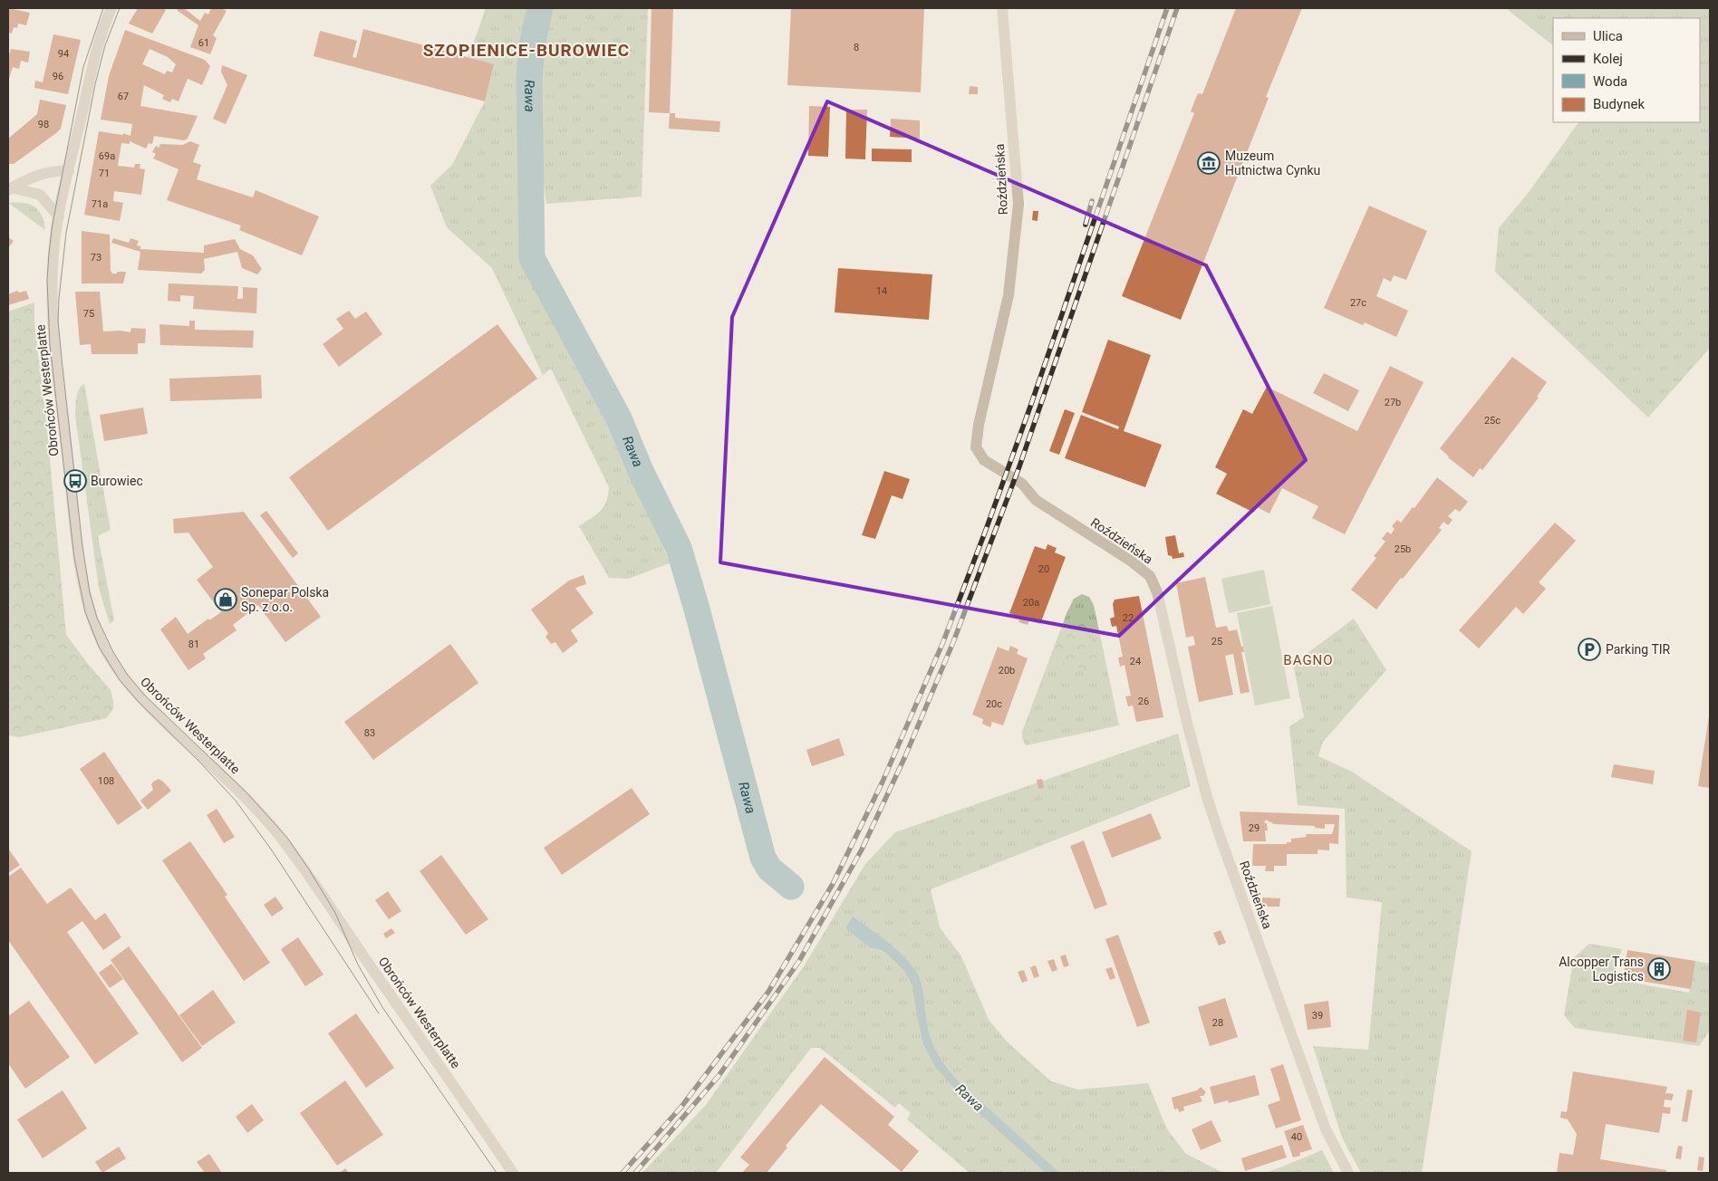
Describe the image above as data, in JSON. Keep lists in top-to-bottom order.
{
  "streets": {
    "street": ["Roździeńska", "Obrońców Westerplatte"]
  },
  "districts": ["SZOPIENICE-BUROWIEC", "BAGNO"],
  "water": ["Rawa"],
  "places": {
    "museum": ["Muzeum Hutnictwa Cynku"],
    "bus stop": ["Burowiec"],
    "shop": ["Sonepar Polska Sp. z o.o."],
    "parking": ["Parking TIR"],
    "building": ["Alcopper Trans Logistics"]
  },
  "house_numbers": [
    "61",
    "8",
    "94",
    "96",
    "67",
    "98",
    "69a",
    "71",
    "71a",
    "73",
    "14",
    "27c",
    "75",
    "27b",
    "25c",
    "25b",
    "20",
    "20a",
    "22",
    "25",
    "81",
    "24",
    "20b",
    "26",
    "20c",
    "83",
    "108",
    "29",
    "39",
    "28",
    "40"
  ],
  "legend": [
    "Ulica",
    "Kolej",
    "Woda",
    "Budynek"
  ]
}
